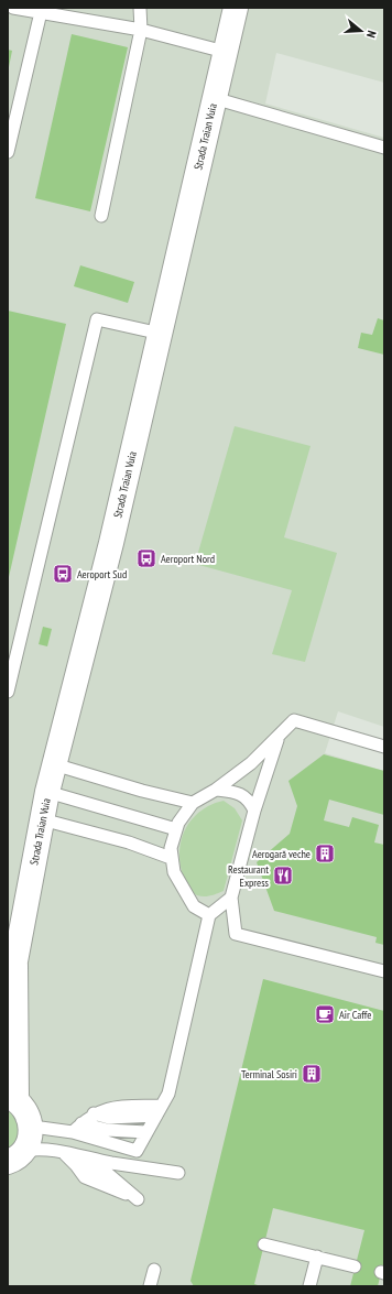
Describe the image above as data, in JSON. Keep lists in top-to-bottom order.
{
  "streets": {
    "main road": ["Strada Traian Vuia"]
  },
  "places": {
    "bus stop": ["Aeroport Nord", "Aeroport Sud"],
    "building": ["Aerogară veche", "Terminal Sosiri"],
    "restaurant": ["Restaurant Express"],
    "cafe": ["Air Caffe"]
  },
  "north": "right"
}
